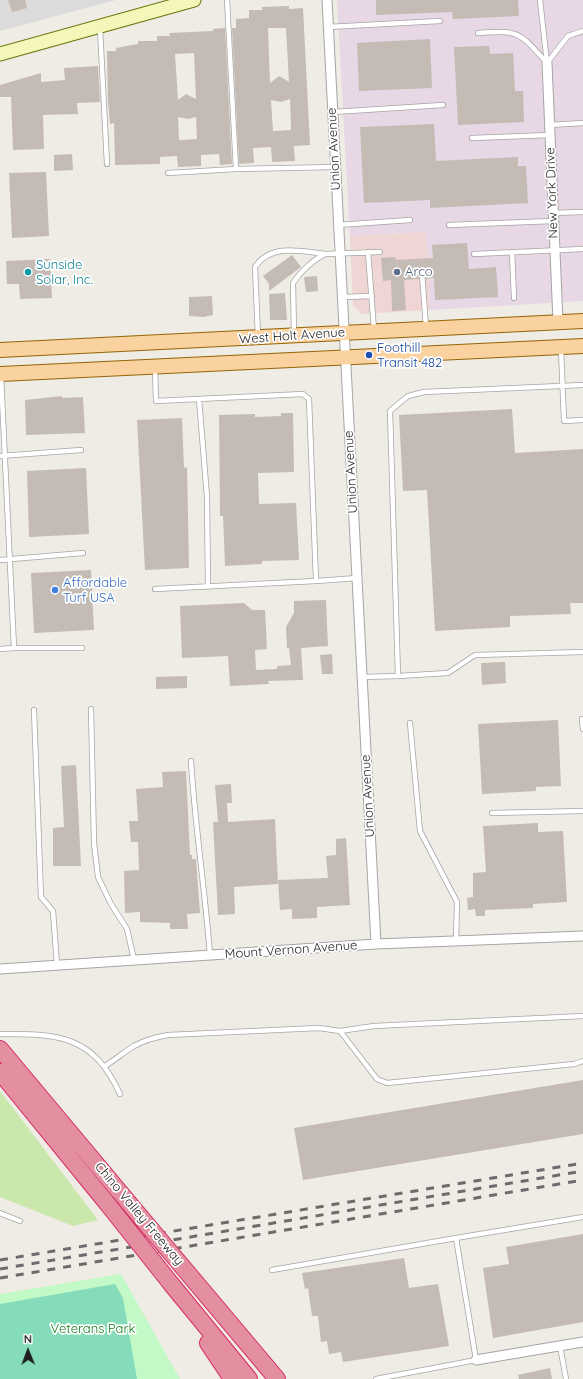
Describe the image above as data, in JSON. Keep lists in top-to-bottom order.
{
  "streets": {
    "highway": ["Chino Valley Freeway"],
    "main road": ["West Holt Avenue"],
    "street": ["Union Avenue", "New York Drive", "Mount Vernon Avenue"]
  },
  "crossings": [
    ["Union Avenue", "West Holt Avenue"],
    ["Union Avenue", "Mount Vernon Avenue"],
    ["New York Drive", "West Holt Avenue"]
  ],
  "parks": ["Veterans Park"],
  "places": [
    "Sunside Solar, Inc.",
    "Arco",
    "Foothill Transit 482",
    "Affordable Turf USA"
  ],
  "north": "top"
}
